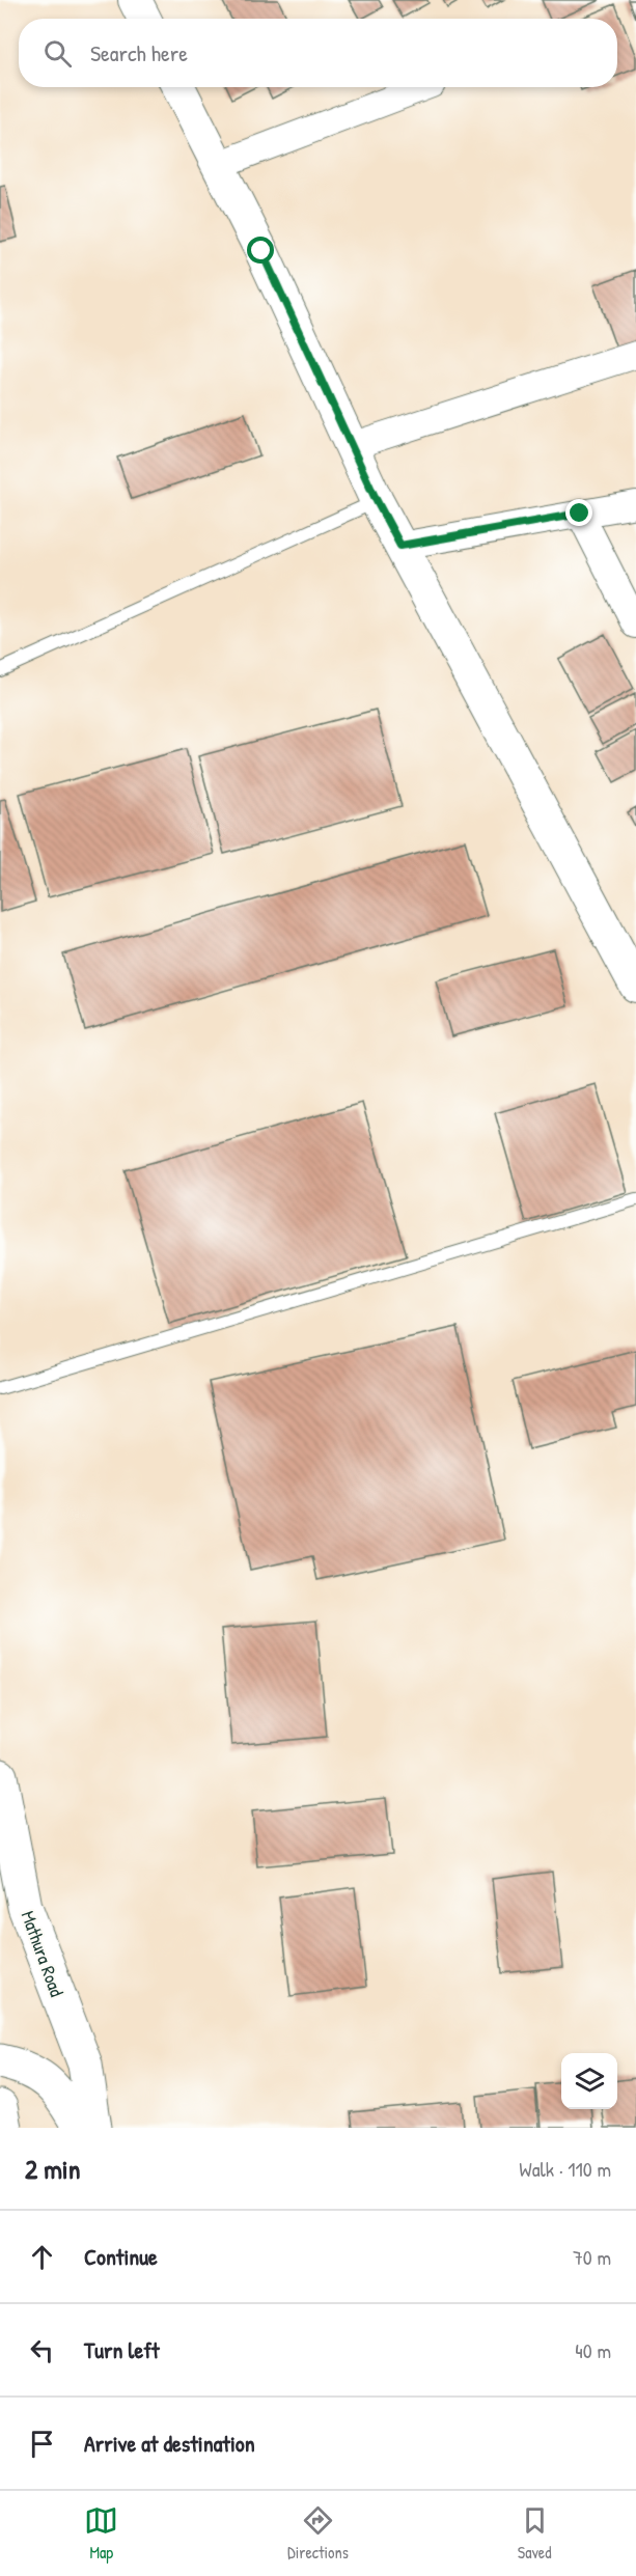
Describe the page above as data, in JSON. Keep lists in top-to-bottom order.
{
  "streets": {
    "main road": ["Mathura Road"]
  },
  "page": {
    "search": "Search here",
    "heading": ["2 min", "Walk · 110 m"],
    "list": [
      ["Continue", "70 m"],
      ["Turn left", "40 m"],
      "Arrive at destination"
    ],
    "nav": ["Map", "Directions", "Saved"]
  }
}
